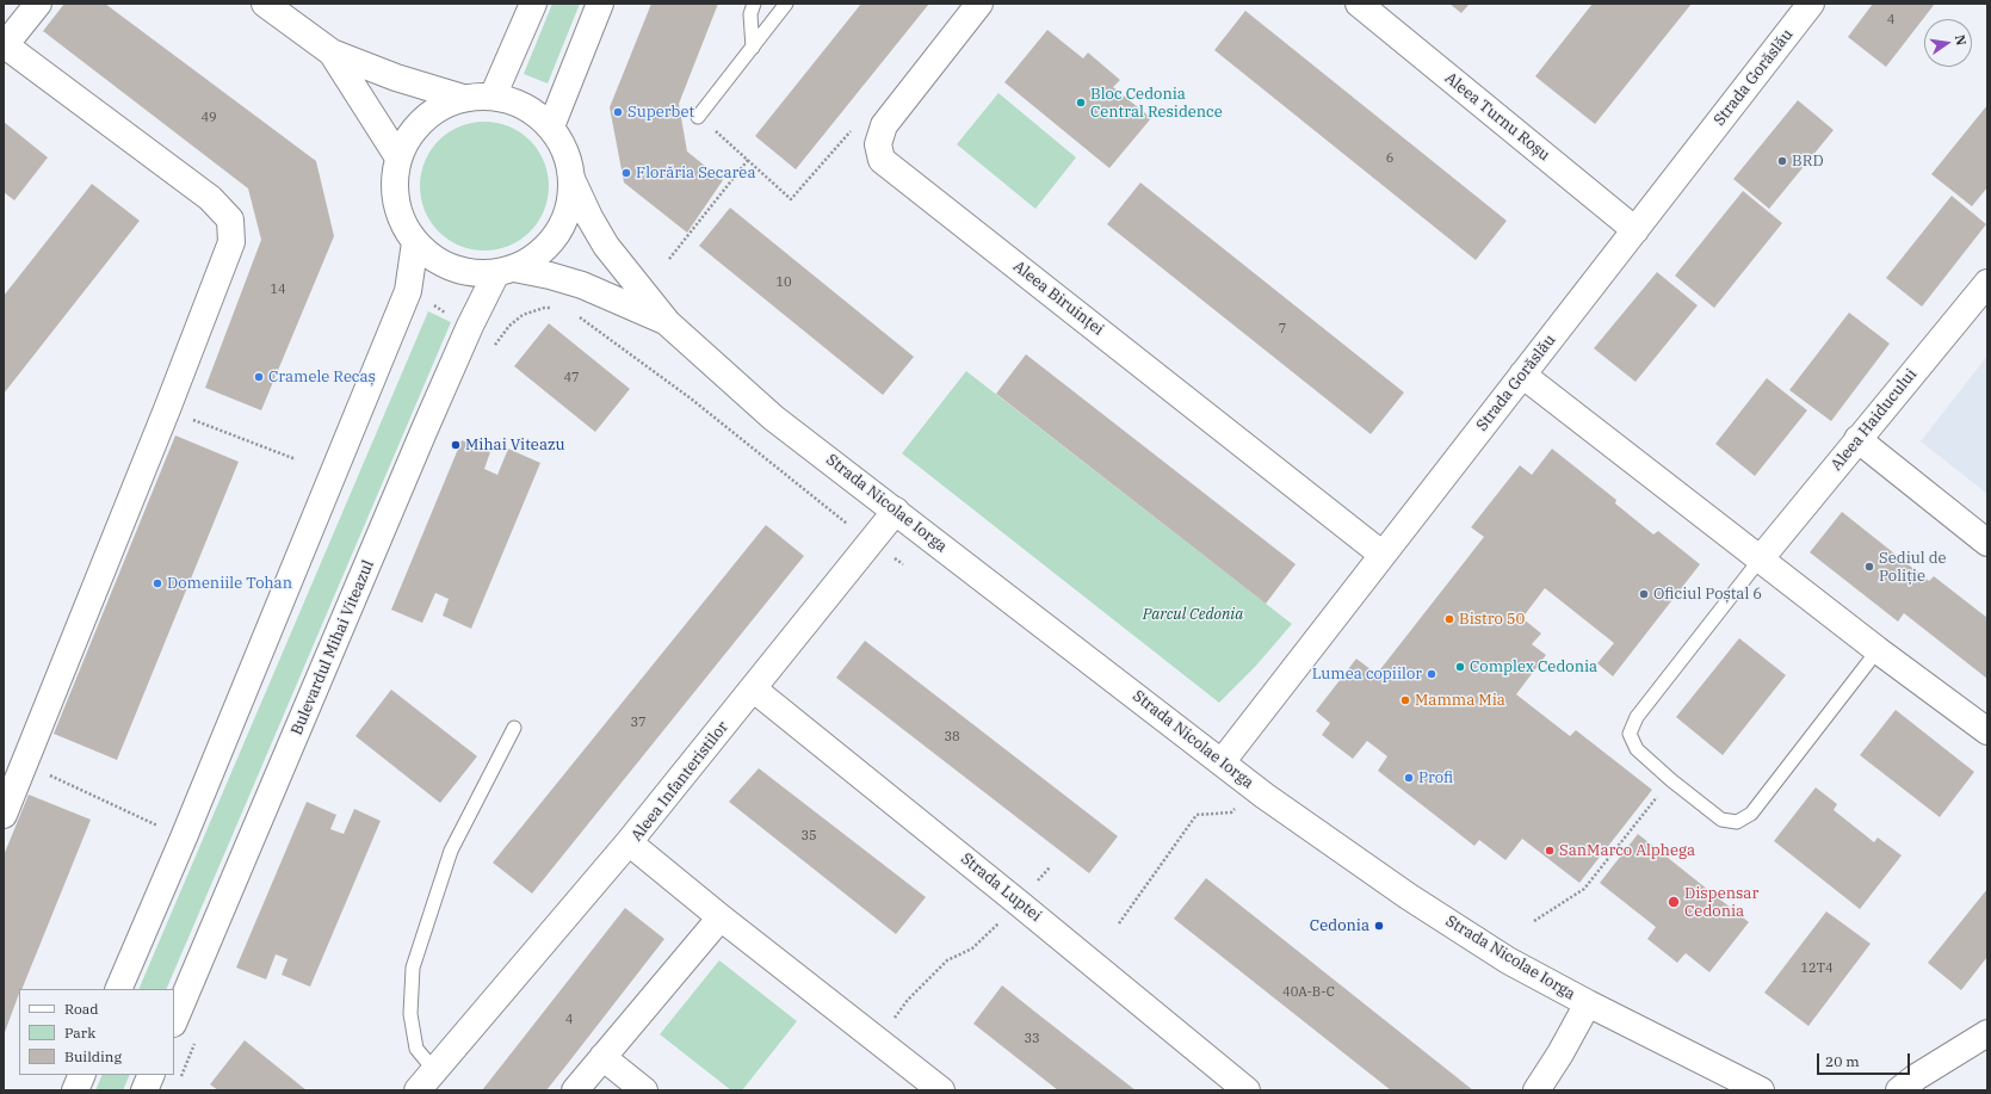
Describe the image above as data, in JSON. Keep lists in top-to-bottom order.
{
  "streets": {
    "street": [
      "Strada Gorăslău",
      "Aleea Turnu Roșu",
      "Aleea Biruinței",
      "Aleea Haiducului",
      "Strada Nicolae Iorga",
      "Bulevardul Mihai Viteazul",
      "Aleea Infanteristilor",
      "Strada Luptei"
    ]
  },
  "crossings": [
    ["Strada Gorăslău", "Aleea Turnu Roșu"],
    ["Strada Gorăslău", "Aleea Biruinței"],
    ["Strada Gorăslău", "Strada Nicolae Iorga"],
    ["Strada Nicolae Iorga", "Bulevardul Mihai Viteazul"],
    ["Strada Nicolae Iorga", "Aleea Infanteristilor"],
    ["Aleea Infanteristilor", "Strada Luptei"]
  ],
  "parks": ["Parcul Cedonia"],
  "places": [
    "Bloc Cedonia Central Residence",
    "Superbet",
    "BRD",
    "Florăria Secarea",
    "Cramele Recaș",
    "Mihai Viteazu",
    "Sediul de Poliție",
    "Domeniile Tohan",
    "Oficiul Poștal 6",
    "Bistro 50",
    "Complex Cedonia",
    "Lumea copiilor",
    "Mamma Mia",
    "Profi",
    "SanMarco Alphega",
    "Dispensar Cedonia",
    "Cedonia"
  ],
  "house_numbers": [
    "4",
    "49",
    "6",
    "10",
    "14",
    "7",
    "47",
    "37",
    "38",
    "35",
    "12T4",
    "40A-B-C",
    "4",
    "33"
  ],
  "legend": ["Road", "Park", "Building"],
  "scale_bar": "20 m",
  "north": "right"
}
